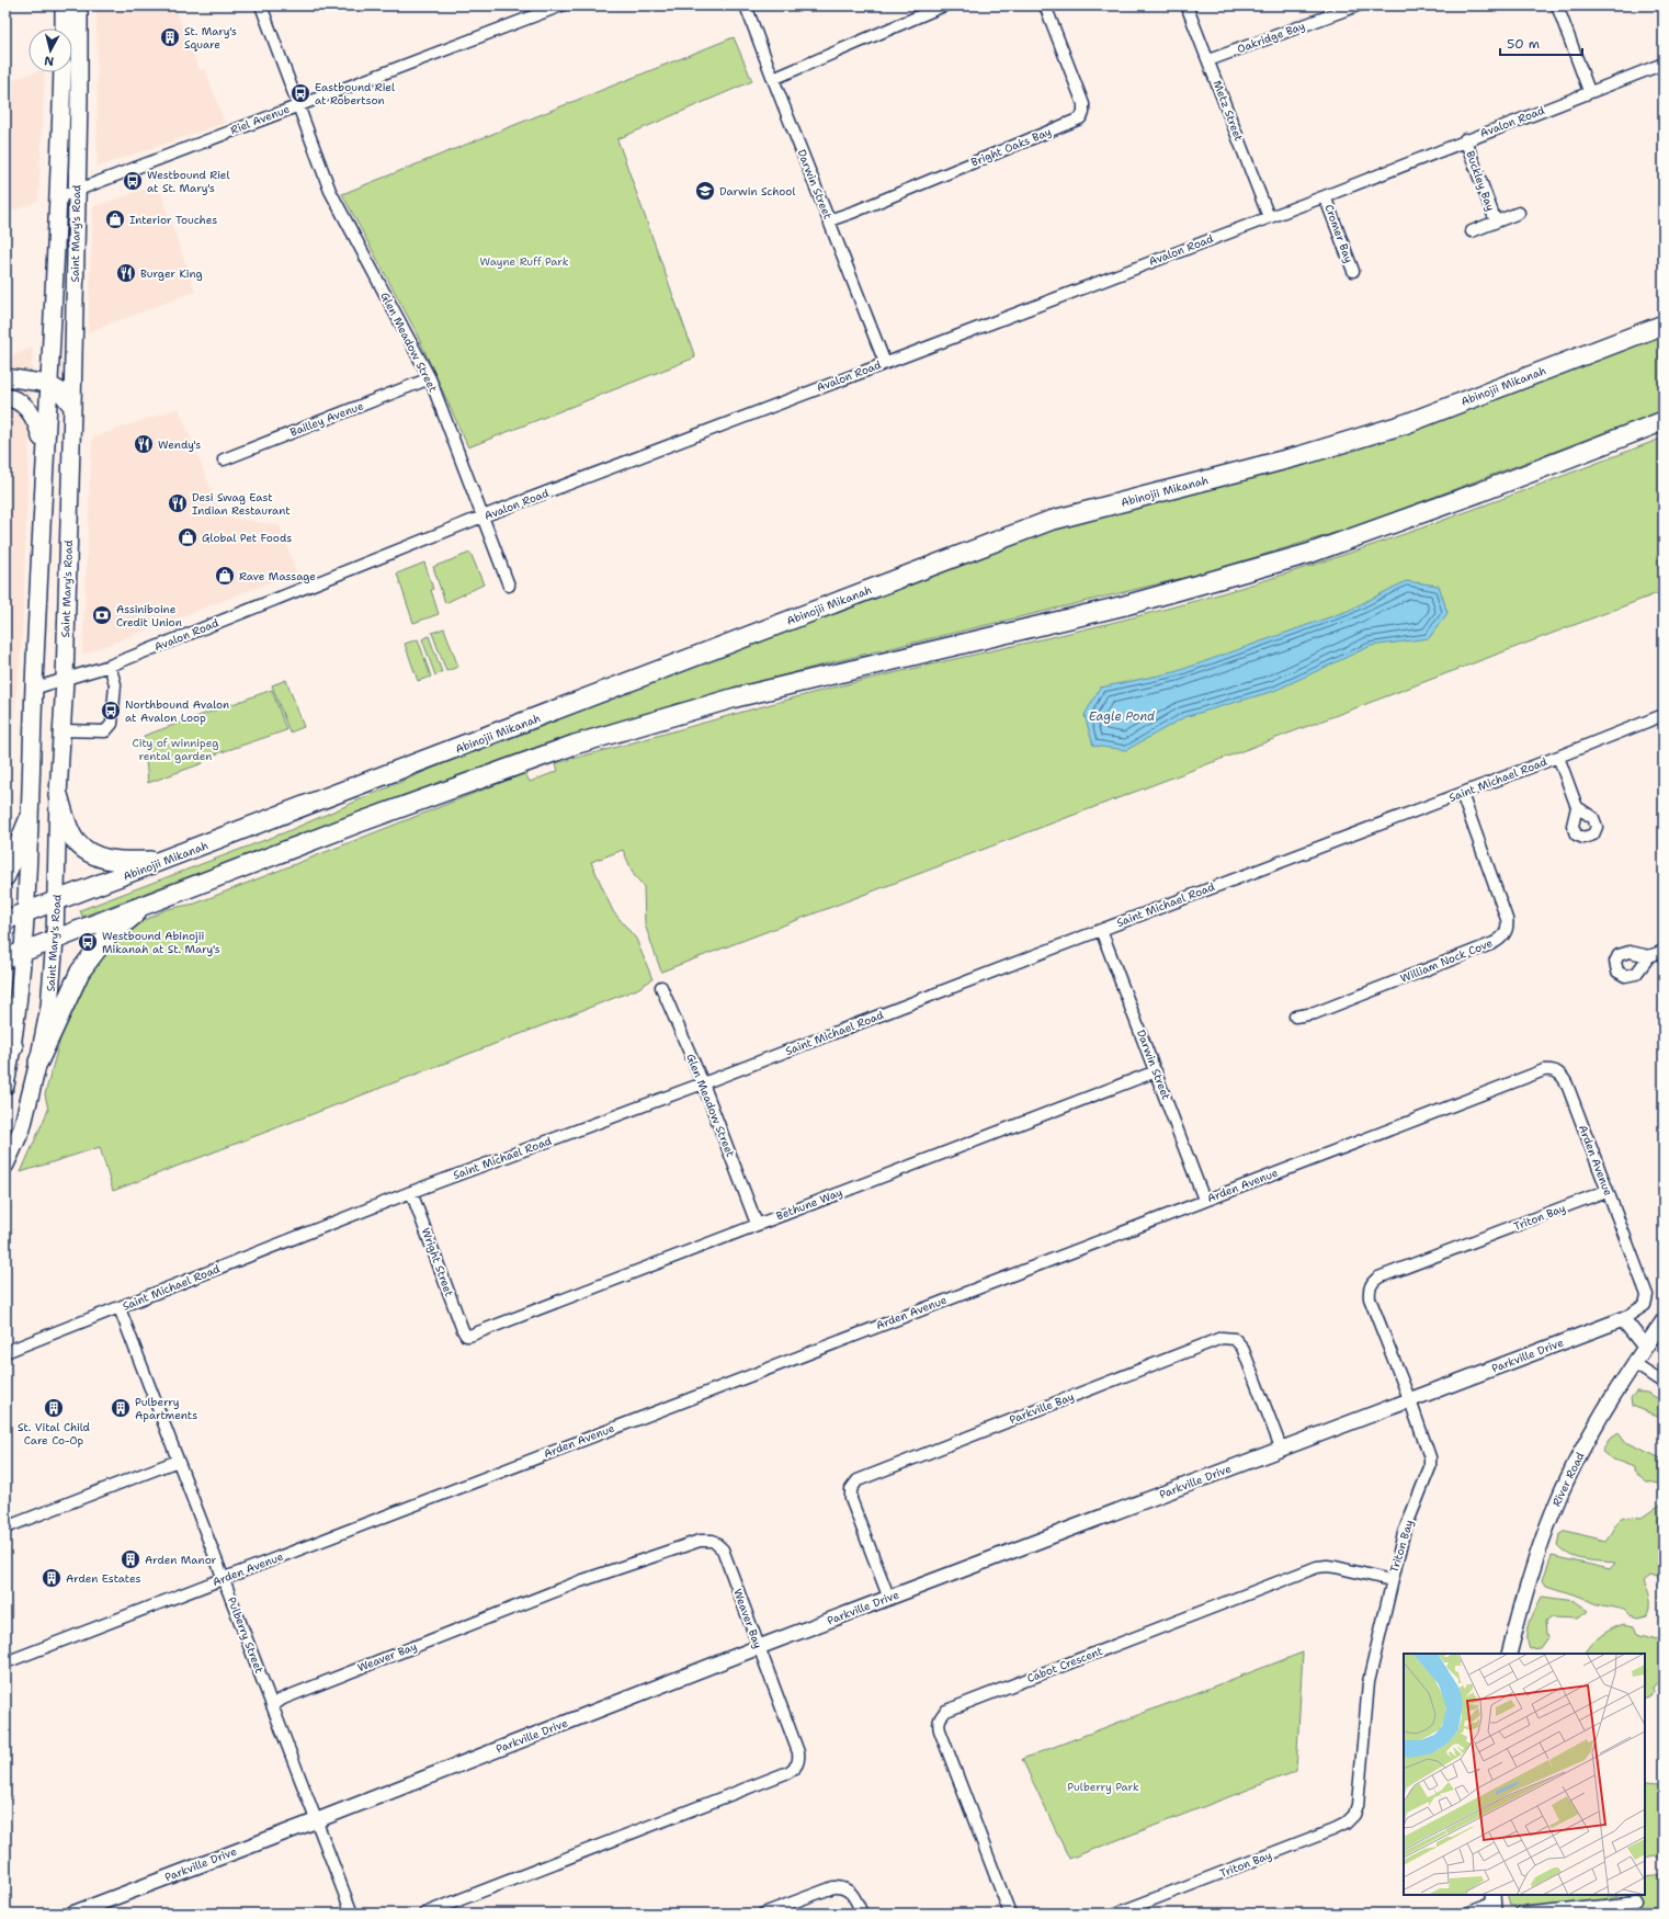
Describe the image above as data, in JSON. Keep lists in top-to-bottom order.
{
  "streets": {
    "main road": ["Saint Mary's Road", "Abinojii Mikanah"],
    "street": [
      "Oakridge Bay",
      "Metz Street",
      "Riel Avenue",
      "Avalon Road",
      "Bright Oaks Bay",
      "Buckley Bay",
      "Darwin Street",
      "Cromer Bay",
      "Glen Meadow Street",
      "Bailley Avenue",
      "Saint Michael Road",
      "William Nock Cove",
      "Arden Avenue",
      "Bethune Way",
      "Triton Bay",
      "Wright Street",
      "Parkville Drive",
      "Parkville Bay",
      "River Road",
      "Weaver Bay",
      "Pulberry Street",
      "Cabot Crescent"
    ]
  },
  "crossings": [
    ["Oakridge Bay", "Metz Street"],
    ["Metz Street", "Avalon Road"],
    ["Riel Avenue", "Saint Mary's Road"],
    ["Riel Avenue", "Glen Meadow Street"],
    ["Avalon Road", "Buckley Bay"],
    ["Avalon Road", "Darwin Street"],
    ["Avalon Road", "Saint Mary's Road"],
    ["Avalon Road", "Cromer Bay"],
    ["Avalon Road", "Glen Meadow Street"],
    ["Bright Oaks Bay", "Darwin Street"],
    ["Darwin Street", "Saint Michael Road"],
    ["Darwin Street", "Arden Avenue"],
    ["Darwin Street", "Bethune Way"],
    ["Saint Mary's Road", "Abinojii Mikanah"],
    ["Glen Meadow Street", "Bailley Avenue"],
    ["Glen Meadow Street", "Saint Michael Road"],
    ["Glen Meadow Street", "Bethune Way"],
    ["Saint Michael Road", "William Nock Cove"],
    ["Saint Michael Road", "Wright Street"],
    ["Saint Michael Road", "Pulberry Street"],
    ["Arden Avenue", "Triton Bay"],
    ["Arden Avenue", "Parkville Drive"],
    ["Arden Avenue", "Pulberry Street"],
    ["Bethune Way", "Wright Street"],
    ["Triton Bay", "Parkville Drive"],
    ["Triton Bay", "Cabot Crescent"],
    ["Parkville Drive", "Parkville Bay"],
    ["Parkville Drive", "Weaver Bay"],
    ["Parkville Drive", "Pulberry Street"],
    ["Weaver Bay", "Pulberry Street"]
  ],
  "water": ["Eagle Pond"],
  "parks": ["Wayne Ruff Park", "City of winnipeg rental garden", "Pulberry Park"],
  "places": {
    "building": [
      "St. Mary's Square",
      "St. Vital Child Care Co-Op",
      "Pulberry Apartments",
      "Arden Manor",
      "Arden Estates"
    ],
    "bus stop": [
      "Eastbound Riel at Robertson",
      "Westbound Riel at St. Mary's",
      "Northbound Avalon at Avalon Loop",
      "Westbound Abinojii Mikanah at St. Mary's"
    ],
    "school or university": ["Darwin School"],
    "shop": ["Interior Touches", "Global Pet Foods", "Rave Massage"],
    "restaurant": ["Burger King", "Wendy's", "Desi Swag East Indian Restaurant"],
    "bank": ["Assiniboine Credit Union"]
  },
  "scale_bar": "50 m",
  "north": "bottom"
}
